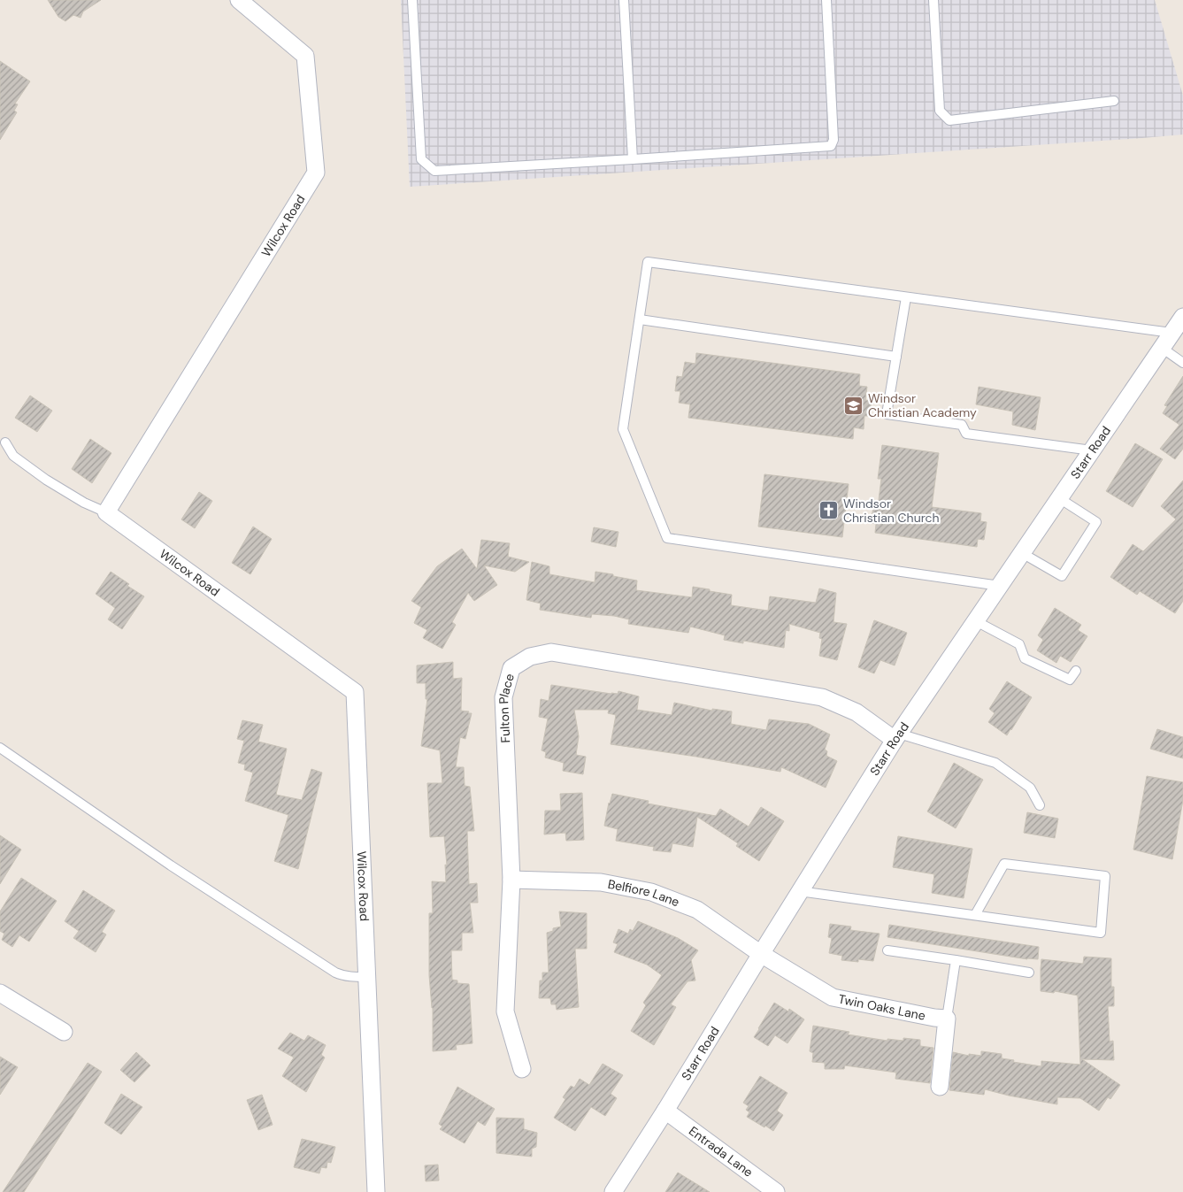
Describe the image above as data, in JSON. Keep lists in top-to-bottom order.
{
  "streets": {
    "street": [
      "Wilcox Road",
      "Starr Road",
      "Fulton Place",
      "Belfiore Lane",
      "Twin Oaks Lane",
      "Entrada Lane"
    ]
  },
  "crossings": [
    ["Starr Road", "Fulton Place"],
    ["Starr Road", "Belfiore Lane"],
    ["Starr Road", "Twin Oaks Lane"],
    ["Starr Road", "Entrada Lane"],
    ["Fulton Place", "Belfiore Lane"],
    ["Belfiore Lane", "Twin Oaks Lane"]
  ],
  "places": {
    "school or university": ["Windsor Christian Academy"],
    "church": ["Windsor Christian Church"]
  }
}
